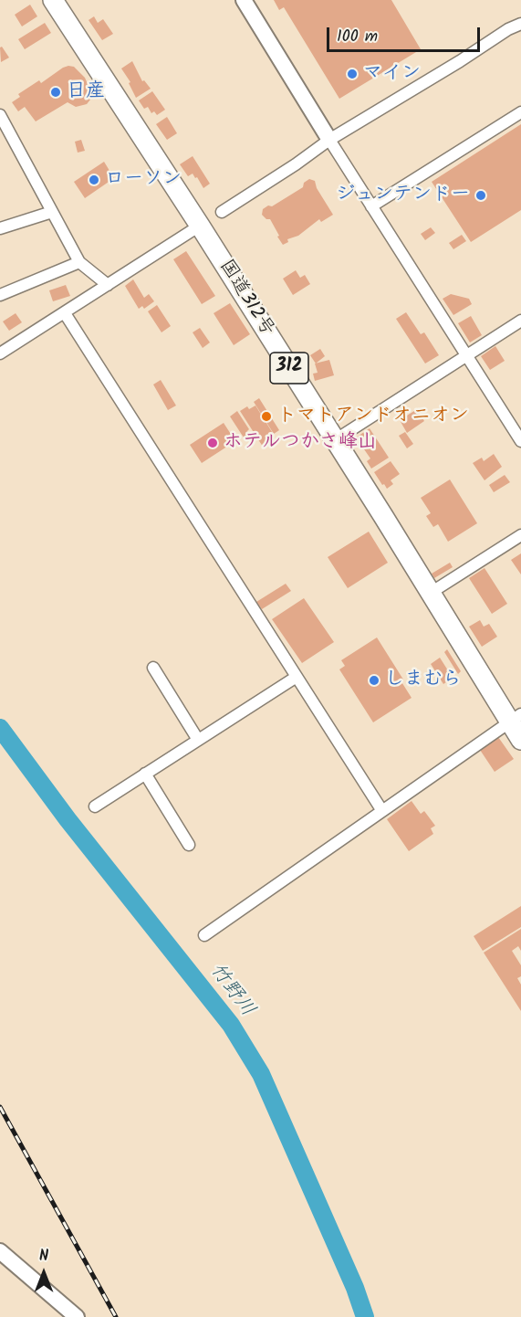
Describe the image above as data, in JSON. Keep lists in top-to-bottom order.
{
  "streets": {
    "highway": ["国道312号", "312"]
  },
  "water": ["竹野川"],
  "places": [
    "マイン",
    "日産",
    "ローソン",
    "ジュンテンドー",
    "トマトアンドオニオン",
    "ホテルつかさ峰山",
    "しまむら"
  ],
  "scale_bar": "100 m",
  "north": "top"
}
